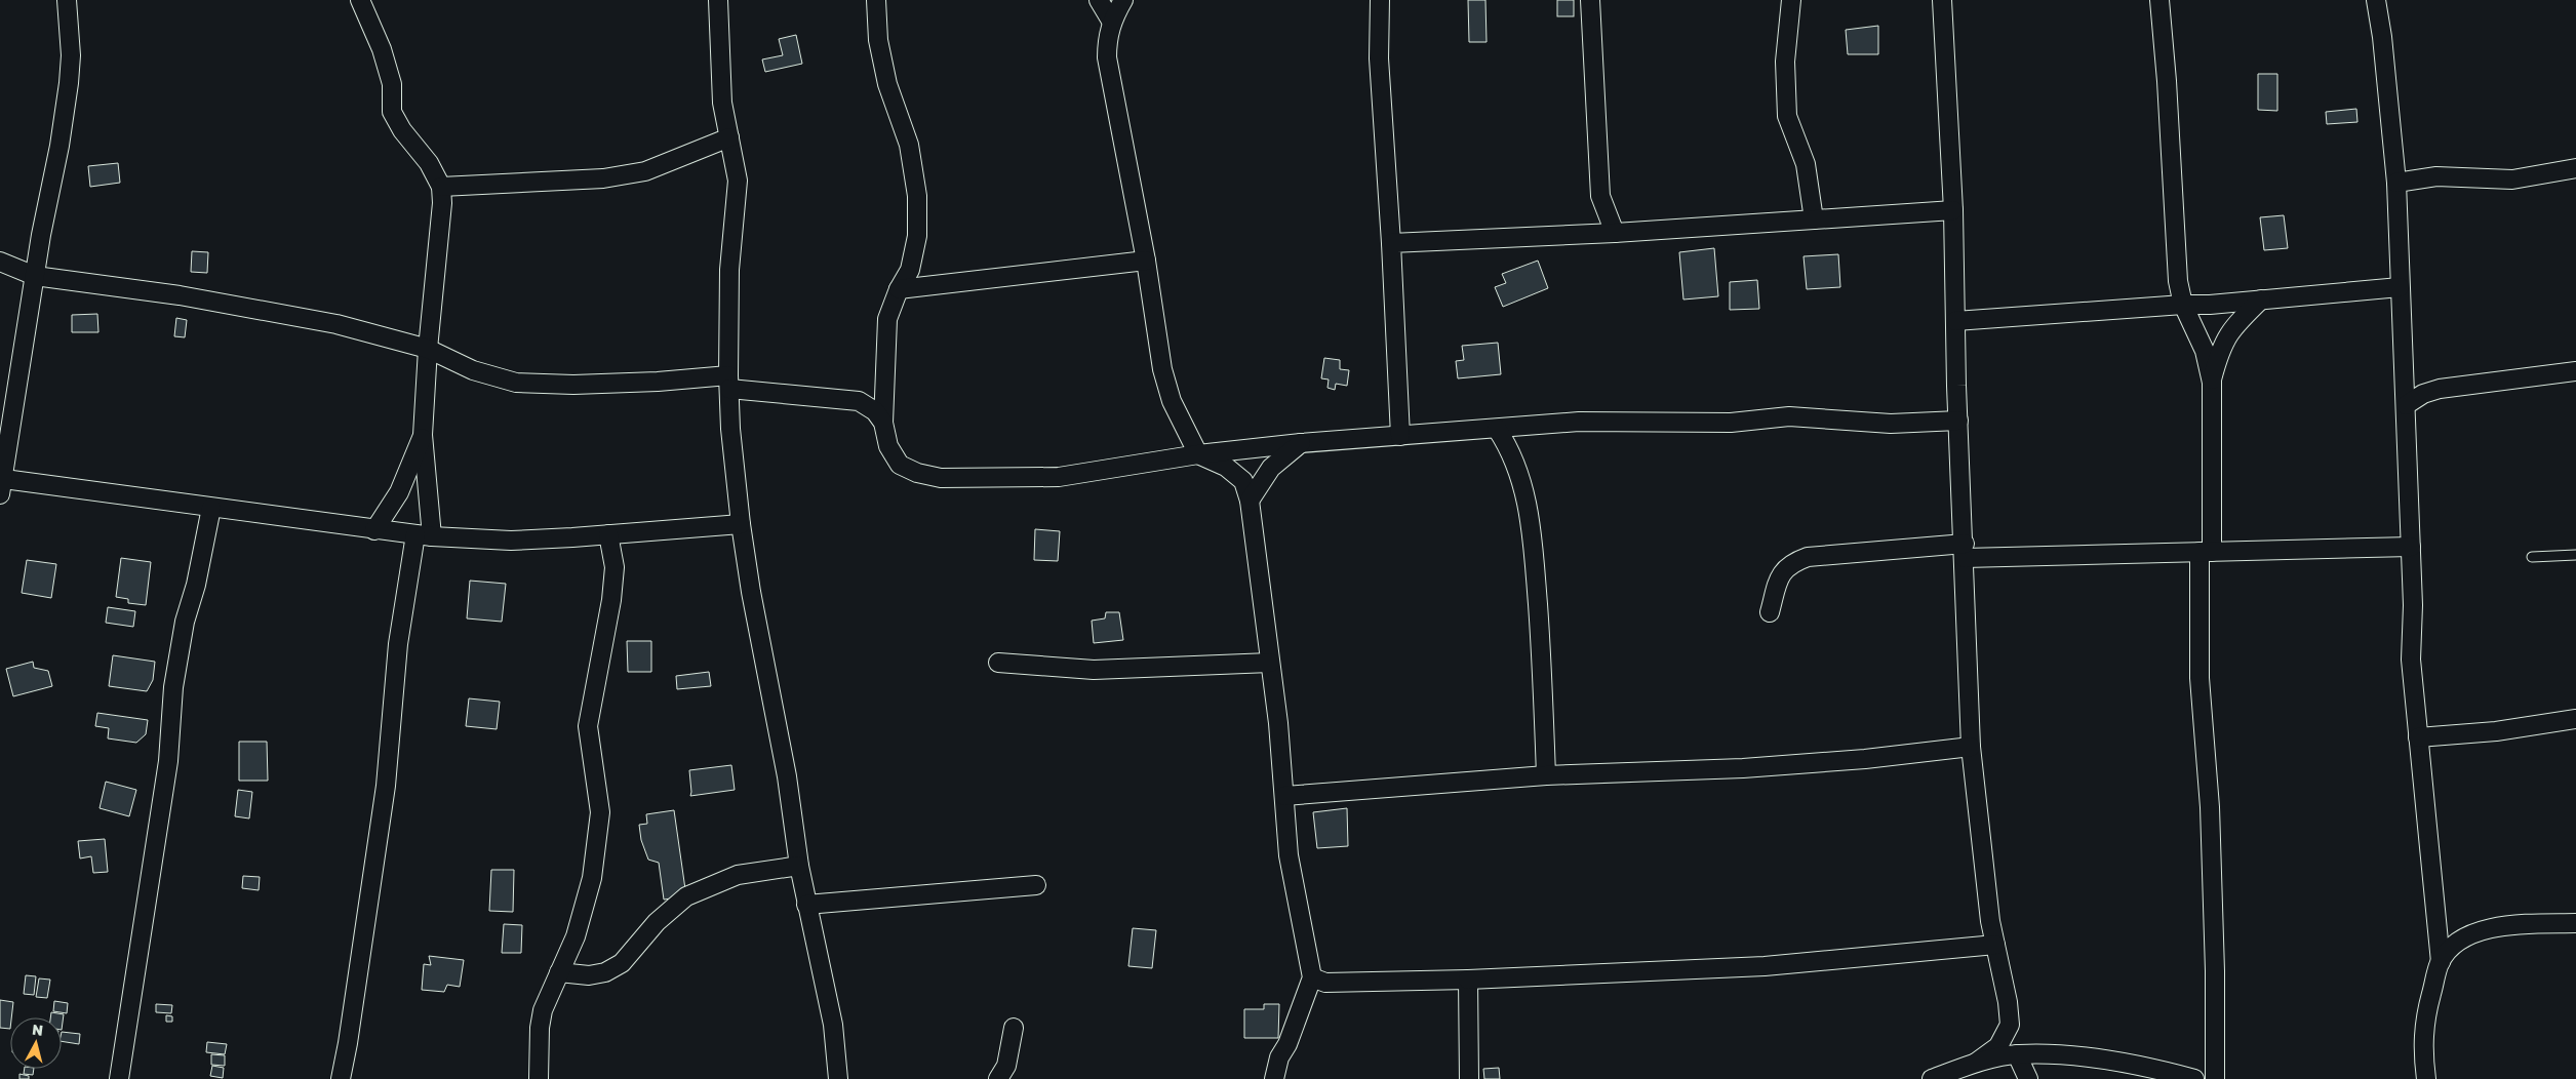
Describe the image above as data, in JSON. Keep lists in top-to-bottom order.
{
  "north": "top"
}
